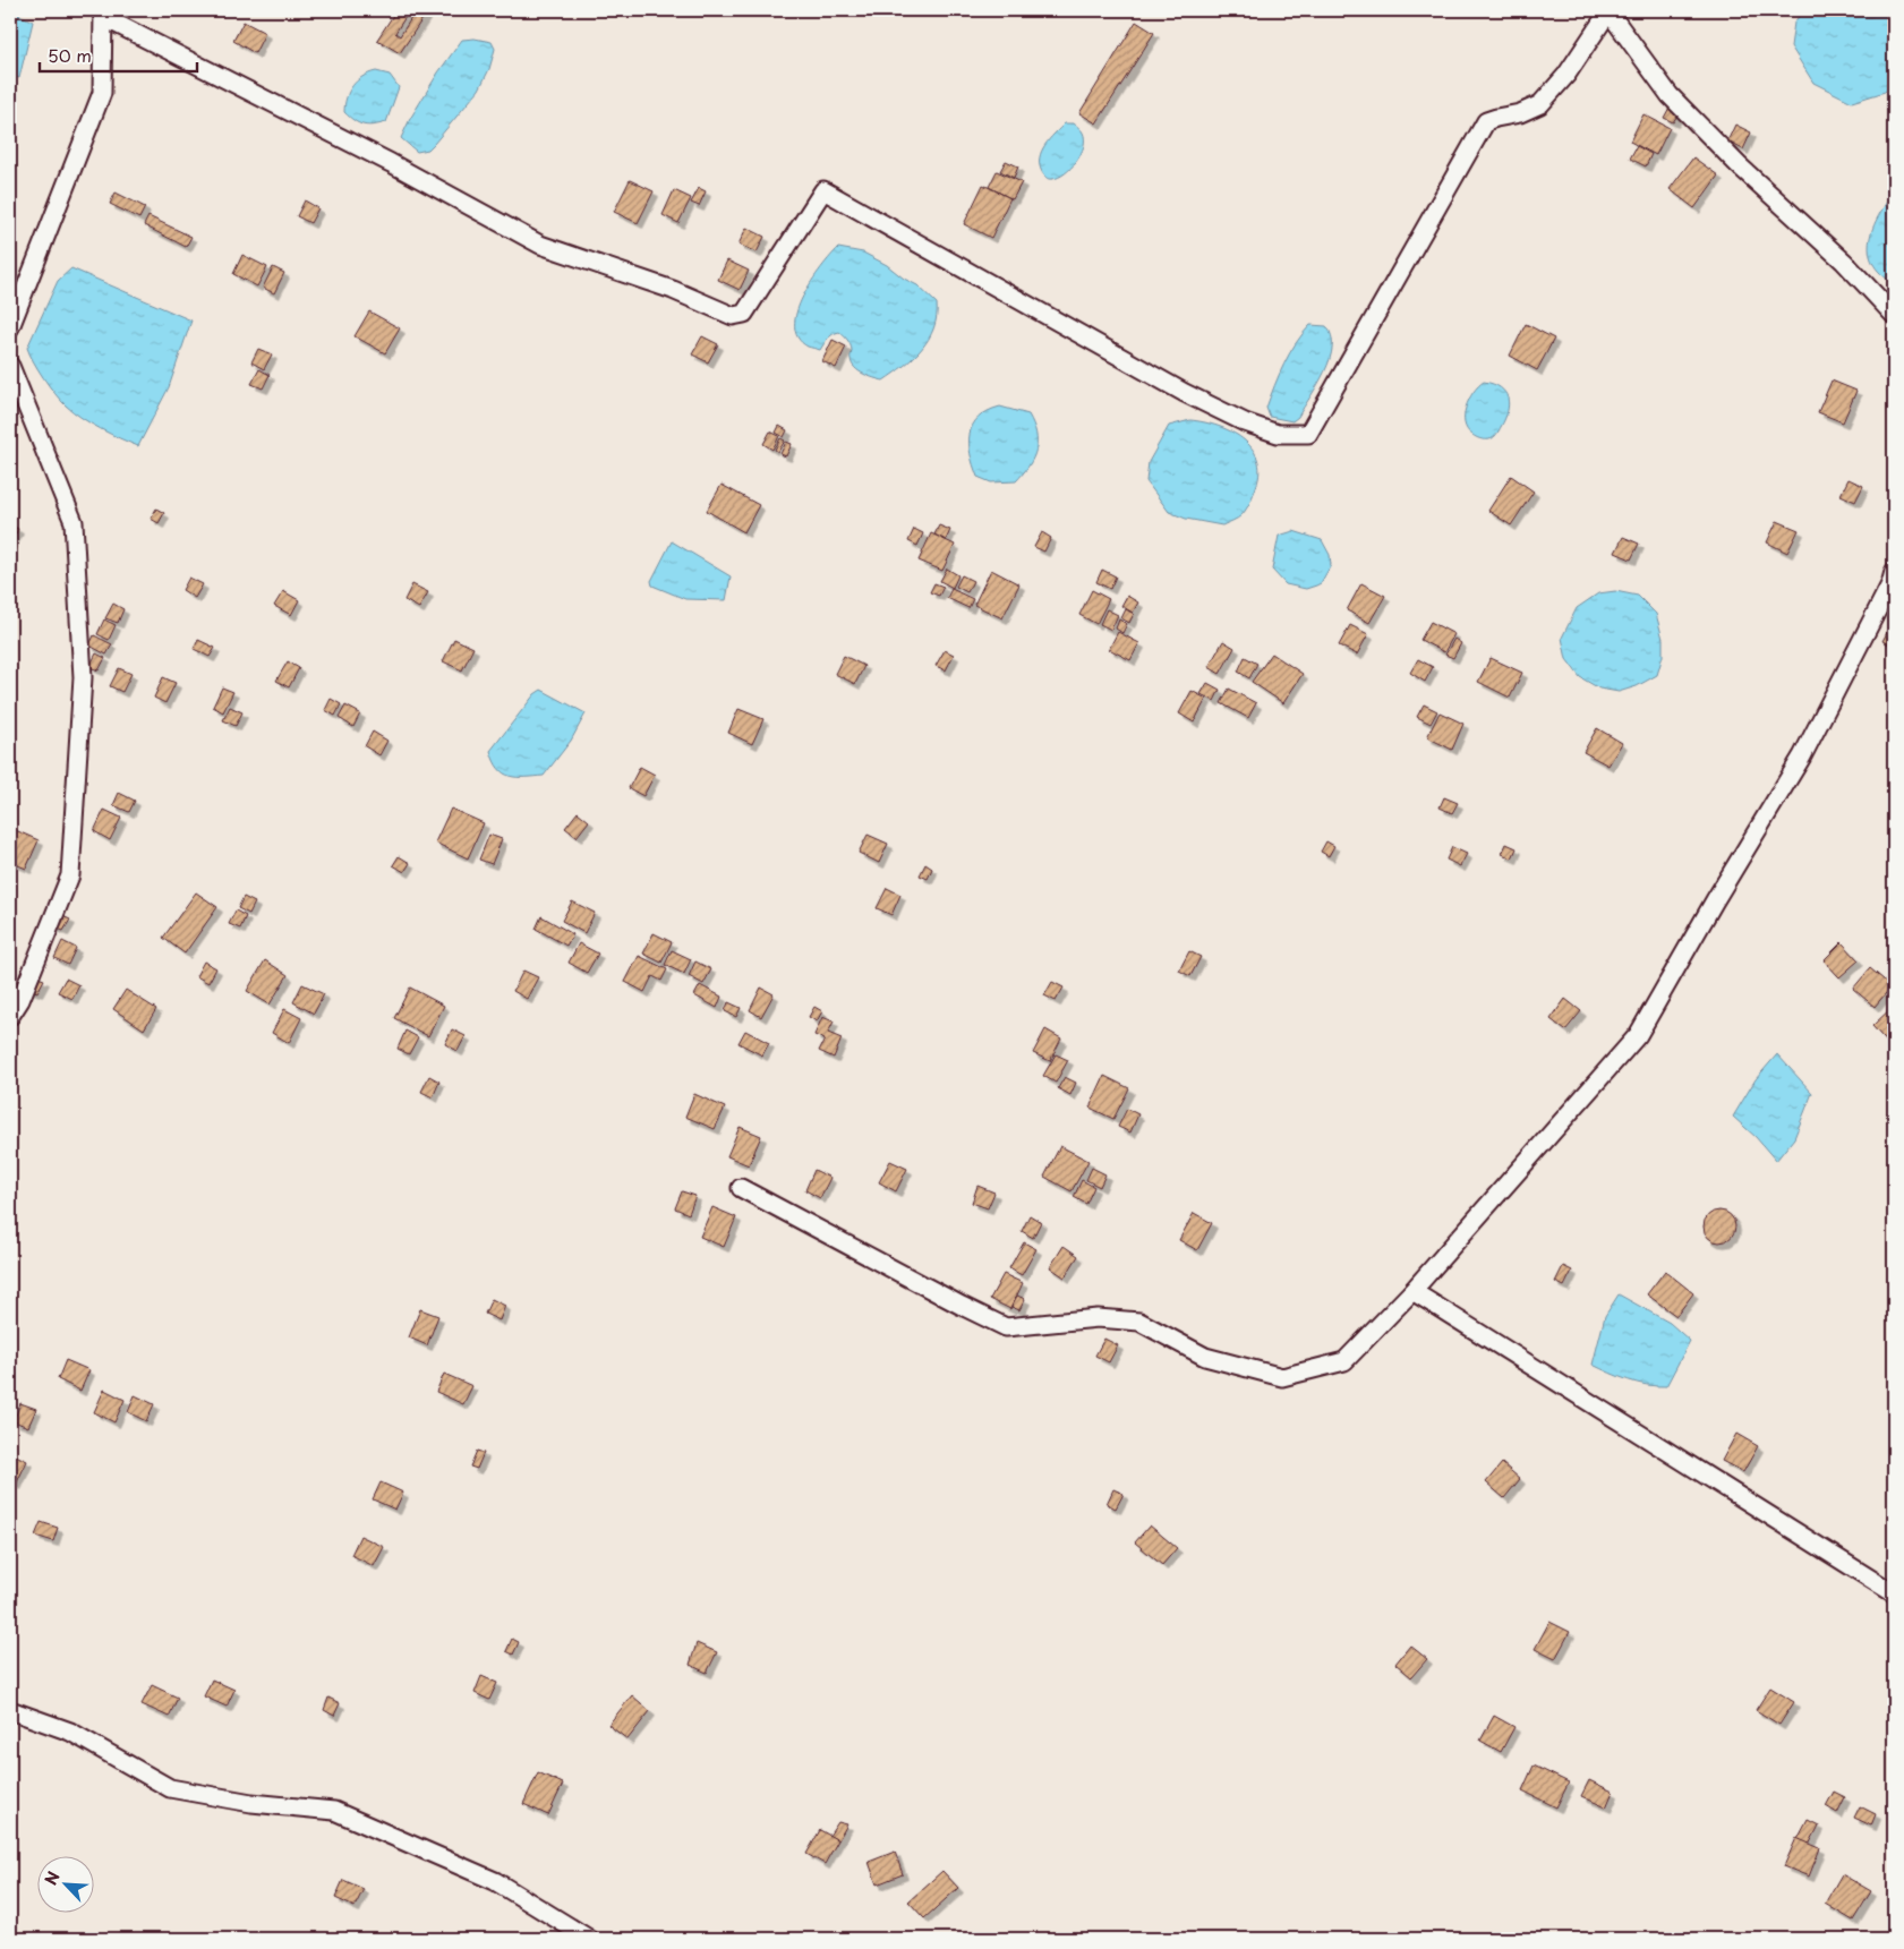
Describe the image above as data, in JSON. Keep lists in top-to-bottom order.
{
  "scale_bar": "50 m",
  "north": "top left"
}
